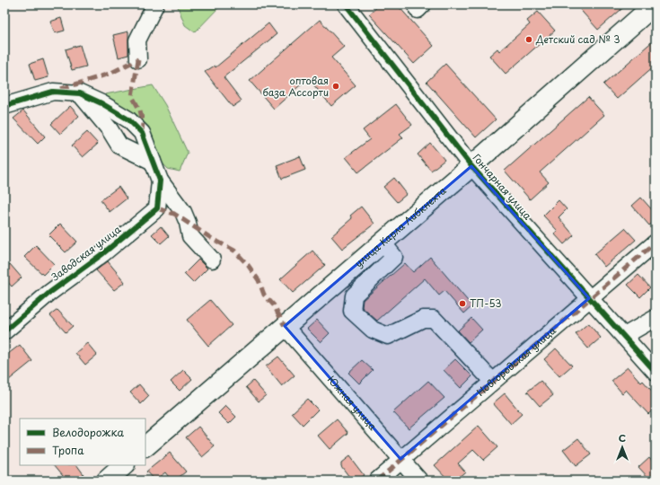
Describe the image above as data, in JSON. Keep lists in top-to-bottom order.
{
  "streets": {
    "main road": ["улица Карла Либкнехта"],
    "street": [
      "Гончарная улица",
      "Заводская улица",
      "Новгородская улица",
      "Южная улица"
    ]
  },
  "crossings": [
    ["Гончарная улица", "улица Карла Либкнехта"],
    ["Гончарная улица", "Новгородская улица"],
    ["улица Карла Либкнехта", "Южная улица"],
    ["Новгородская улица", "Южная улица"]
  ],
  "places": ["Детский сад № 3", "оптовая база Ассорти", "ТП-53"],
  "legend": ["Велодорожка", "Тропа"],
  "north": "top"
}
